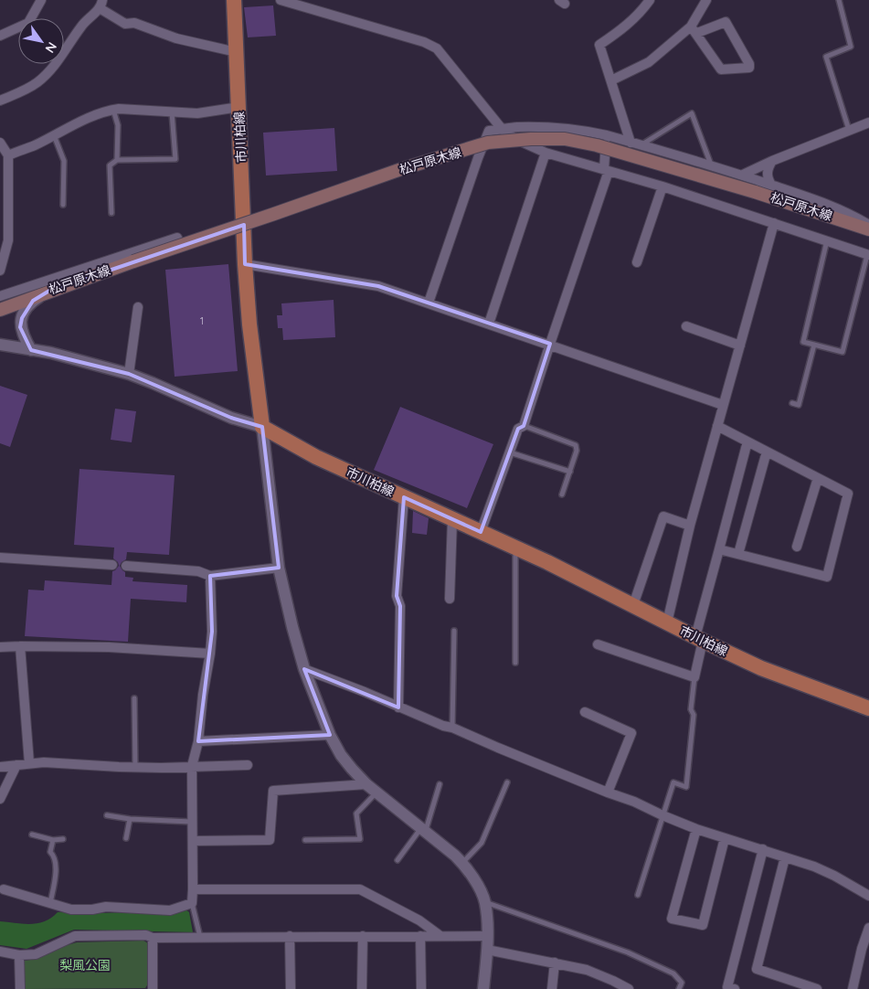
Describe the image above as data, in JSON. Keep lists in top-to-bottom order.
{
  "streets": {
    "main road": ["市川柏線", "松戸原木線"]
  },
  "parks": ["梨風公園"],
  "house_numbers": ["1"],
  "north": "bottom right"
}
